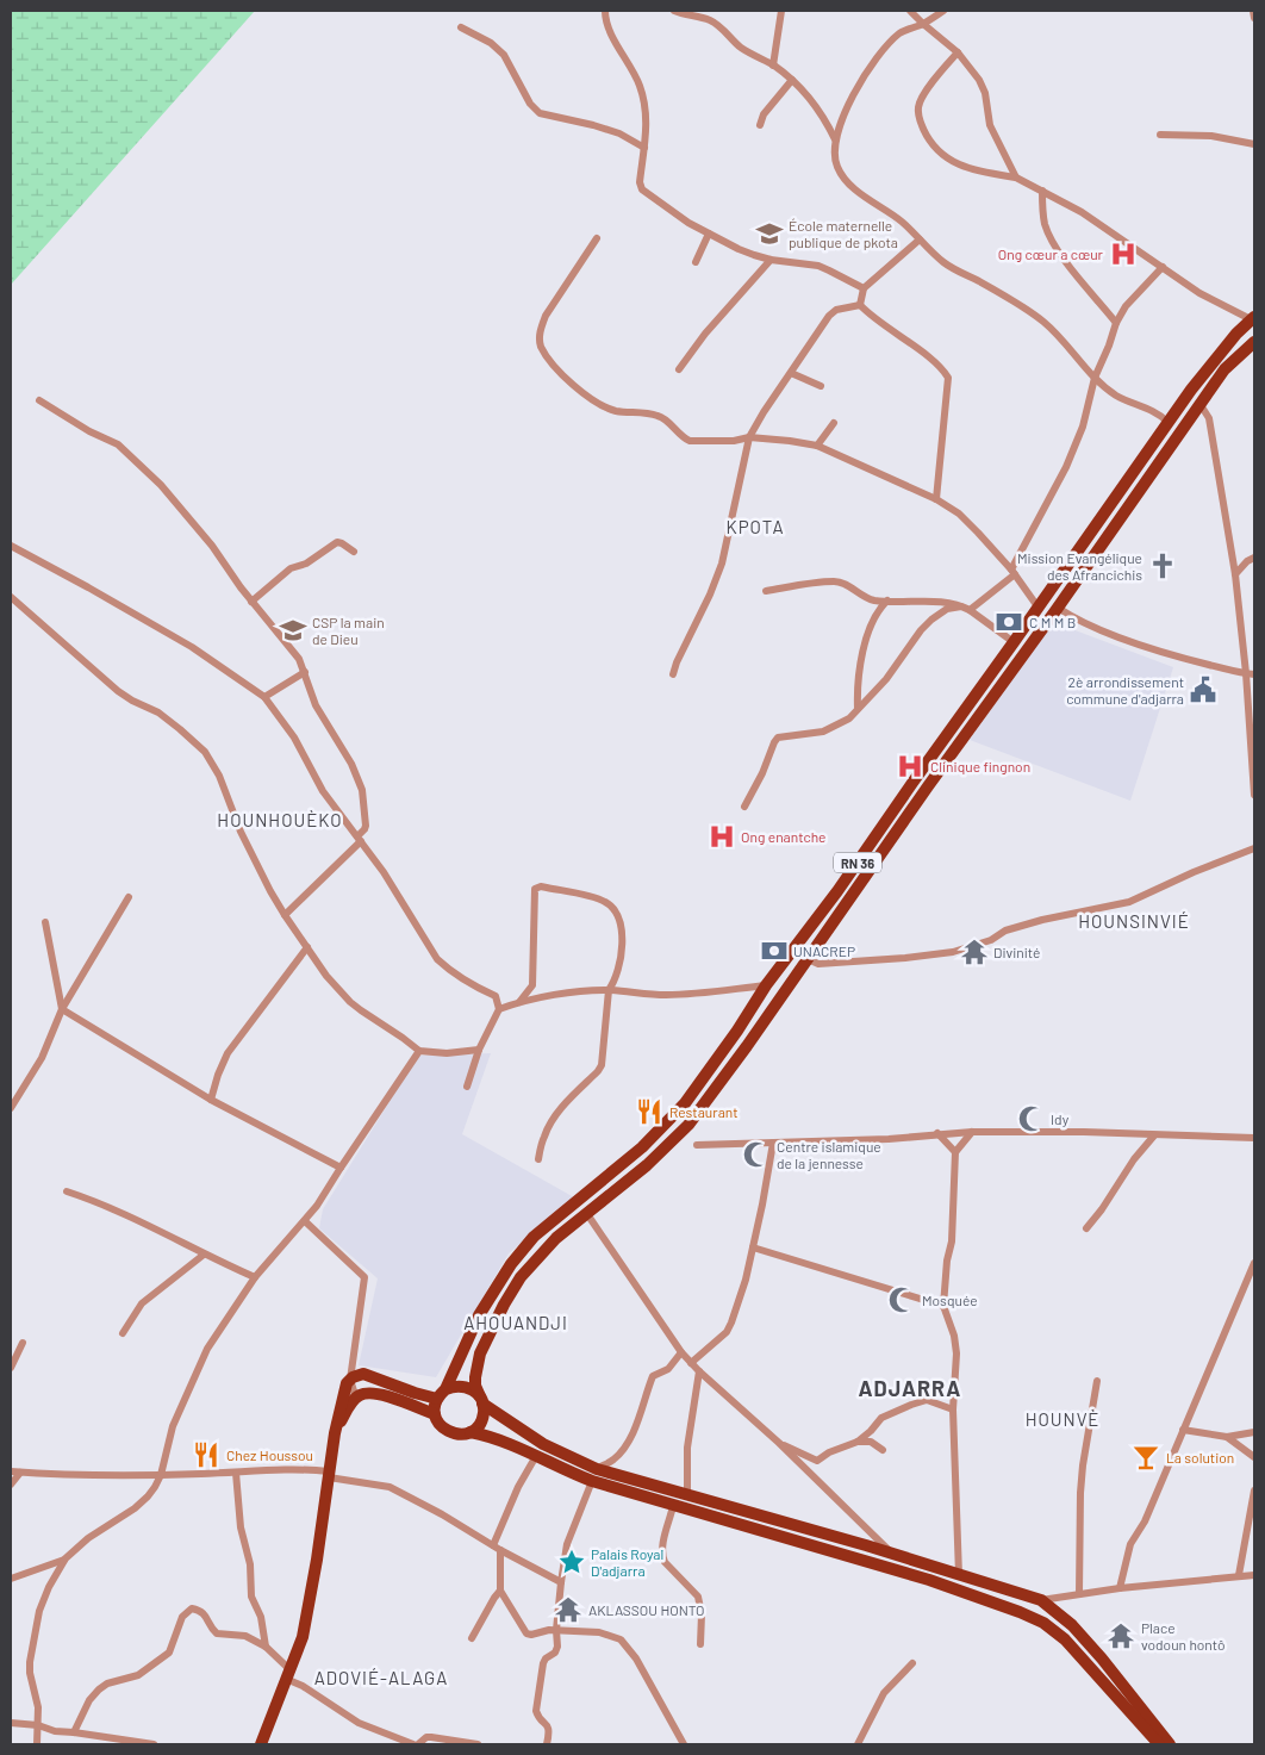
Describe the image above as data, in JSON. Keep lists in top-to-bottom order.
{
  "streets": {
    "main road": ["RN 36"]
  },
  "districts": [
    "KPOTA",
    "HOUNHOUÈKO",
    "HOUNSINVIÉ",
    "AHOUANDJI",
    "ADJARRA",
    "HOUNVÈ",
    "ADOVIÉ-ALAGA"
  ],
  "places": {
    "school or university": ["École maternelle publique de pkota", "CSP la main de Dieu"],
    "hospital": ["Ong cœur a cœur", "Clinique fingnon", "Ong enantche"],
    "church": ["Mission Evangélique des Afrancichis"],
    "bank": ["C M M B", "UNACREP"],
    "public building": ["2è arrondissement commune d'adjarra"],
    "temple": ["Divinité", "AKLASSOU HONTO", "Place vodoun hontô"],
    "restaurant": ["Restaurant", "Chez Houssou"],
    "mosque": ["Idy", "Centre islamique de la jennesse", "Mosquée"],
    "bar": ["La solution"],
    "place": ["Palais Royal D'adjarra"]
  }
}
